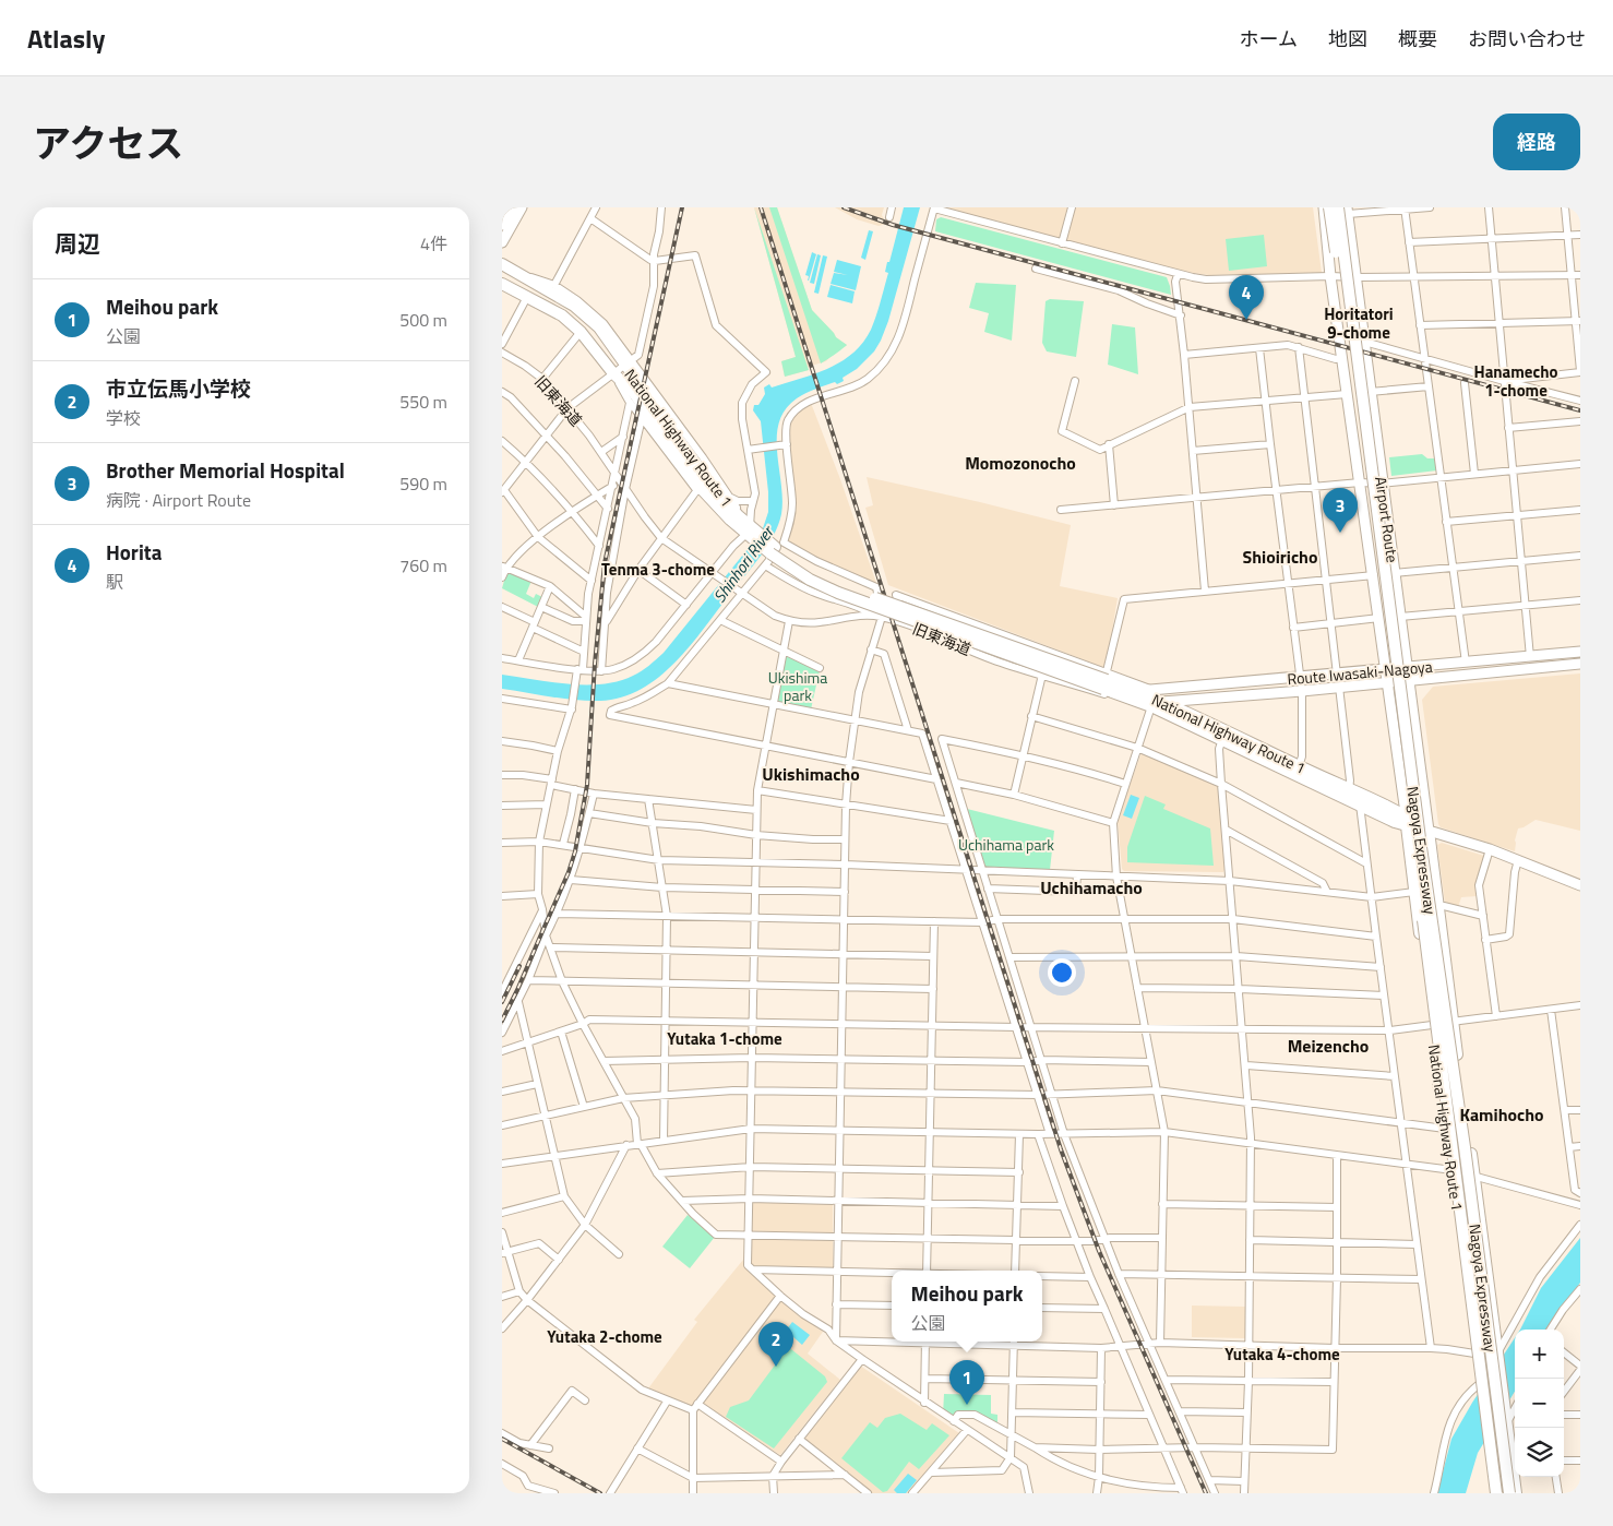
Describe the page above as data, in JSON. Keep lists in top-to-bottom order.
{
  "streets": {
    "highway": ["National Highway Route 1", "Nagoya Expressway"],
    "main road": ["Airport Route", "Route Iwasaki-Nagoya"],
    "street": ["旧東海道"]
  },
  "crossings": [
    ["旧東海道", "National Highway Route 1"],
    ["旧東海道", "Route Iwasaki-Nagoya"],
    ["National Highway Route 1", "Airport Route"],
    ["National Highway Route 1", "Route Iwasaki-Nagoya"],
    ["Airport Route", "Route Iwasaki-Nagoya"]
  ],
  "districts": [
    "Horitatori 9-chome",
    "Hanamecho 1-chome",
    "Momozonocho",
    "Shioiricho",
    "Tenma 3-chome",
    "Ukishimacho",
    "Uchihamacho",
    "Yutaka 1-chome",
    "Meizencho",
    "Kamihocho",
    "Yutaka 2-chome",
    "Yutaka 4-chome"
  ],
  "water": ["Shinhori River"],
  "parks": ["Ukishima park", "Uchihama park"],
  "page": {
    "header": "Atlasly",
    "nav": [
      "ホーム",
      "地図",
      "概要",
      "お問い合わせ"
    ],
    "title": "アクセス",
    "buttons": "経路",
    "heading": ["周辺", "4件"],
    "pins": [
      "4",
      "3",
      "2",
      "1"
    ],
    "list": [
      {
        "mark": "1",
        "name": "Meihou park",
        "note": "公園",
        "value": "500 m"
      },
      {
        "mark": "2",
        "name": "市立伝馬小学校",
        "note": "学校",
        "value": "550 m"
      },
      {
        "mark": "3",
        "name": "Brother Memorial Hospital",
        "note": "病院 · Airport Route",
        "value": "590 m"
      },
      {
        "mark": "4",
        "name": "Horita",
        "note": "駅",
        "value": "760 m"
      }
    ],
    "popup": ["Meihou park", "公園"],
    "map_buttons": ["+", "−"]
  }
}
